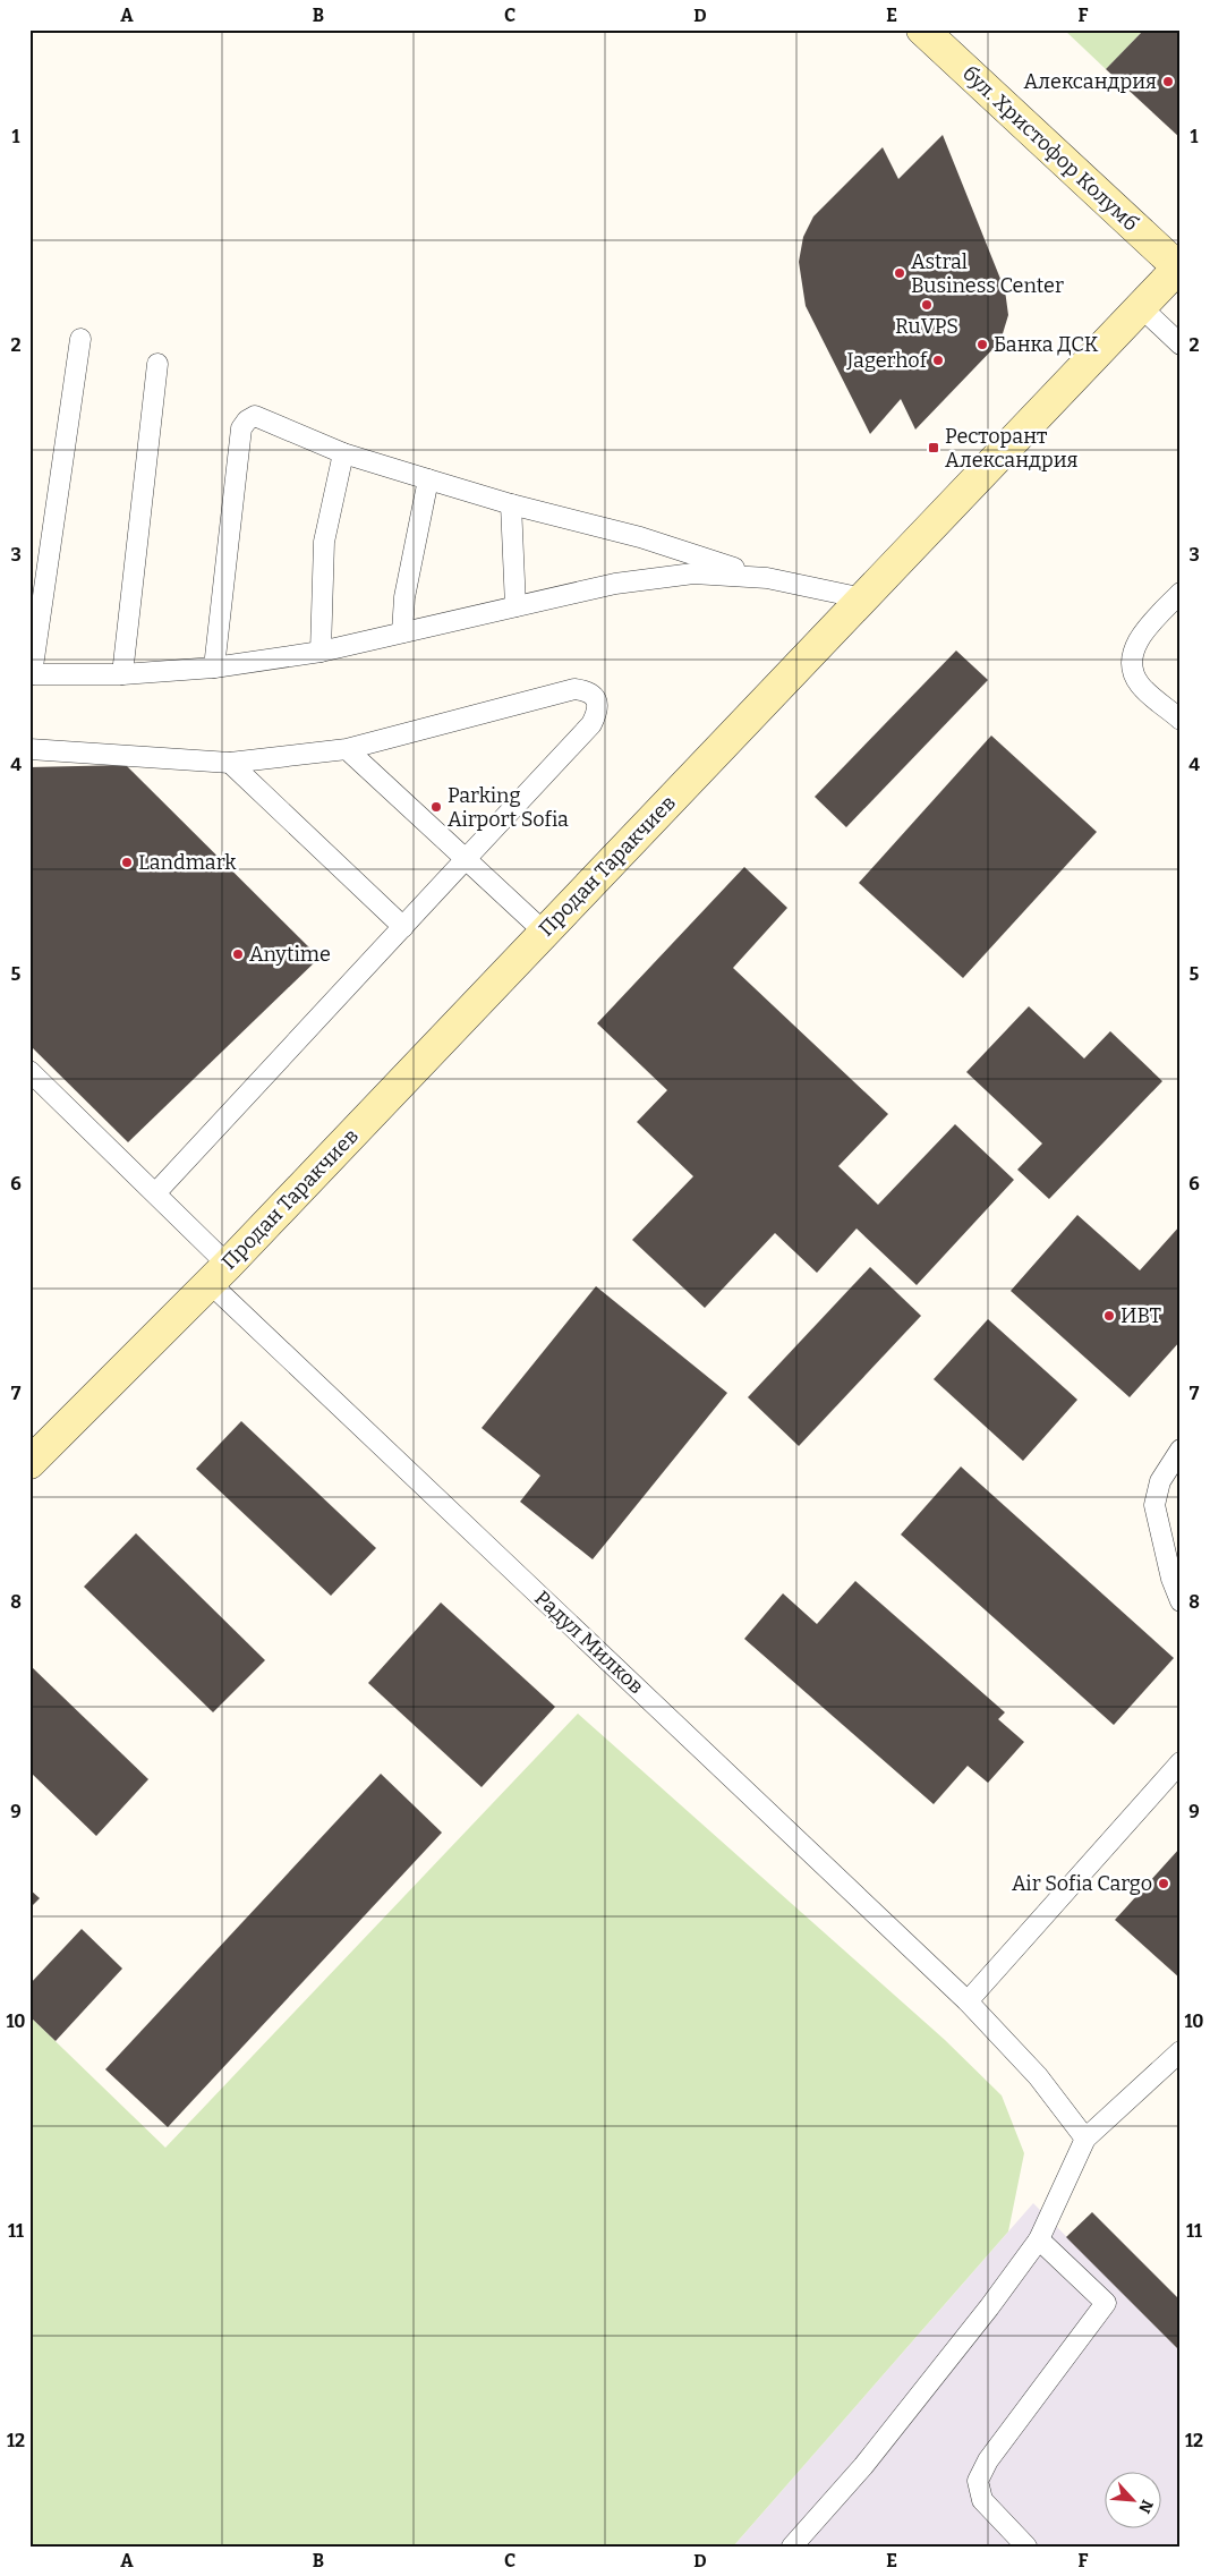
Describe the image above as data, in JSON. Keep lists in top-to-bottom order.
{
  "streets": {
    "street": ["бул. Христофор Колумб", "Продан Таракчиев"],
    "lane": ["Радул Милков"]
  },
  "crossings": [
    ["бул. Христофор Колумб", "Продан Таракчиев"],
    ["Продан Таракчиев", "Радул Милков"]
  ],
  "places": {
    "other": [
      "Александрия",
      "Astral Business Center",
      "RuVPS",
      "Банка ДСК",
      "Jagerhof",
      "Parking Airport Sofia",
      "Landmark",
      "Anytime",
      "ИВТ",
      "Air Sofia Cargo"
    ],
    "transit": ["Ресторант Александрия"]
  },
  "north": "bottom right",
  "grid": {
    "columns": [
      "A",
      "B",
      "C",
      "D",
      "E",
      "F"
    ],
    "rows": [
      "1",
      "2",
      "3",
      "4",
      "5",
      "6",
      "7",
      "8",
      "9",
      "10",
      "11",
      "12"
    ]
  }
}
